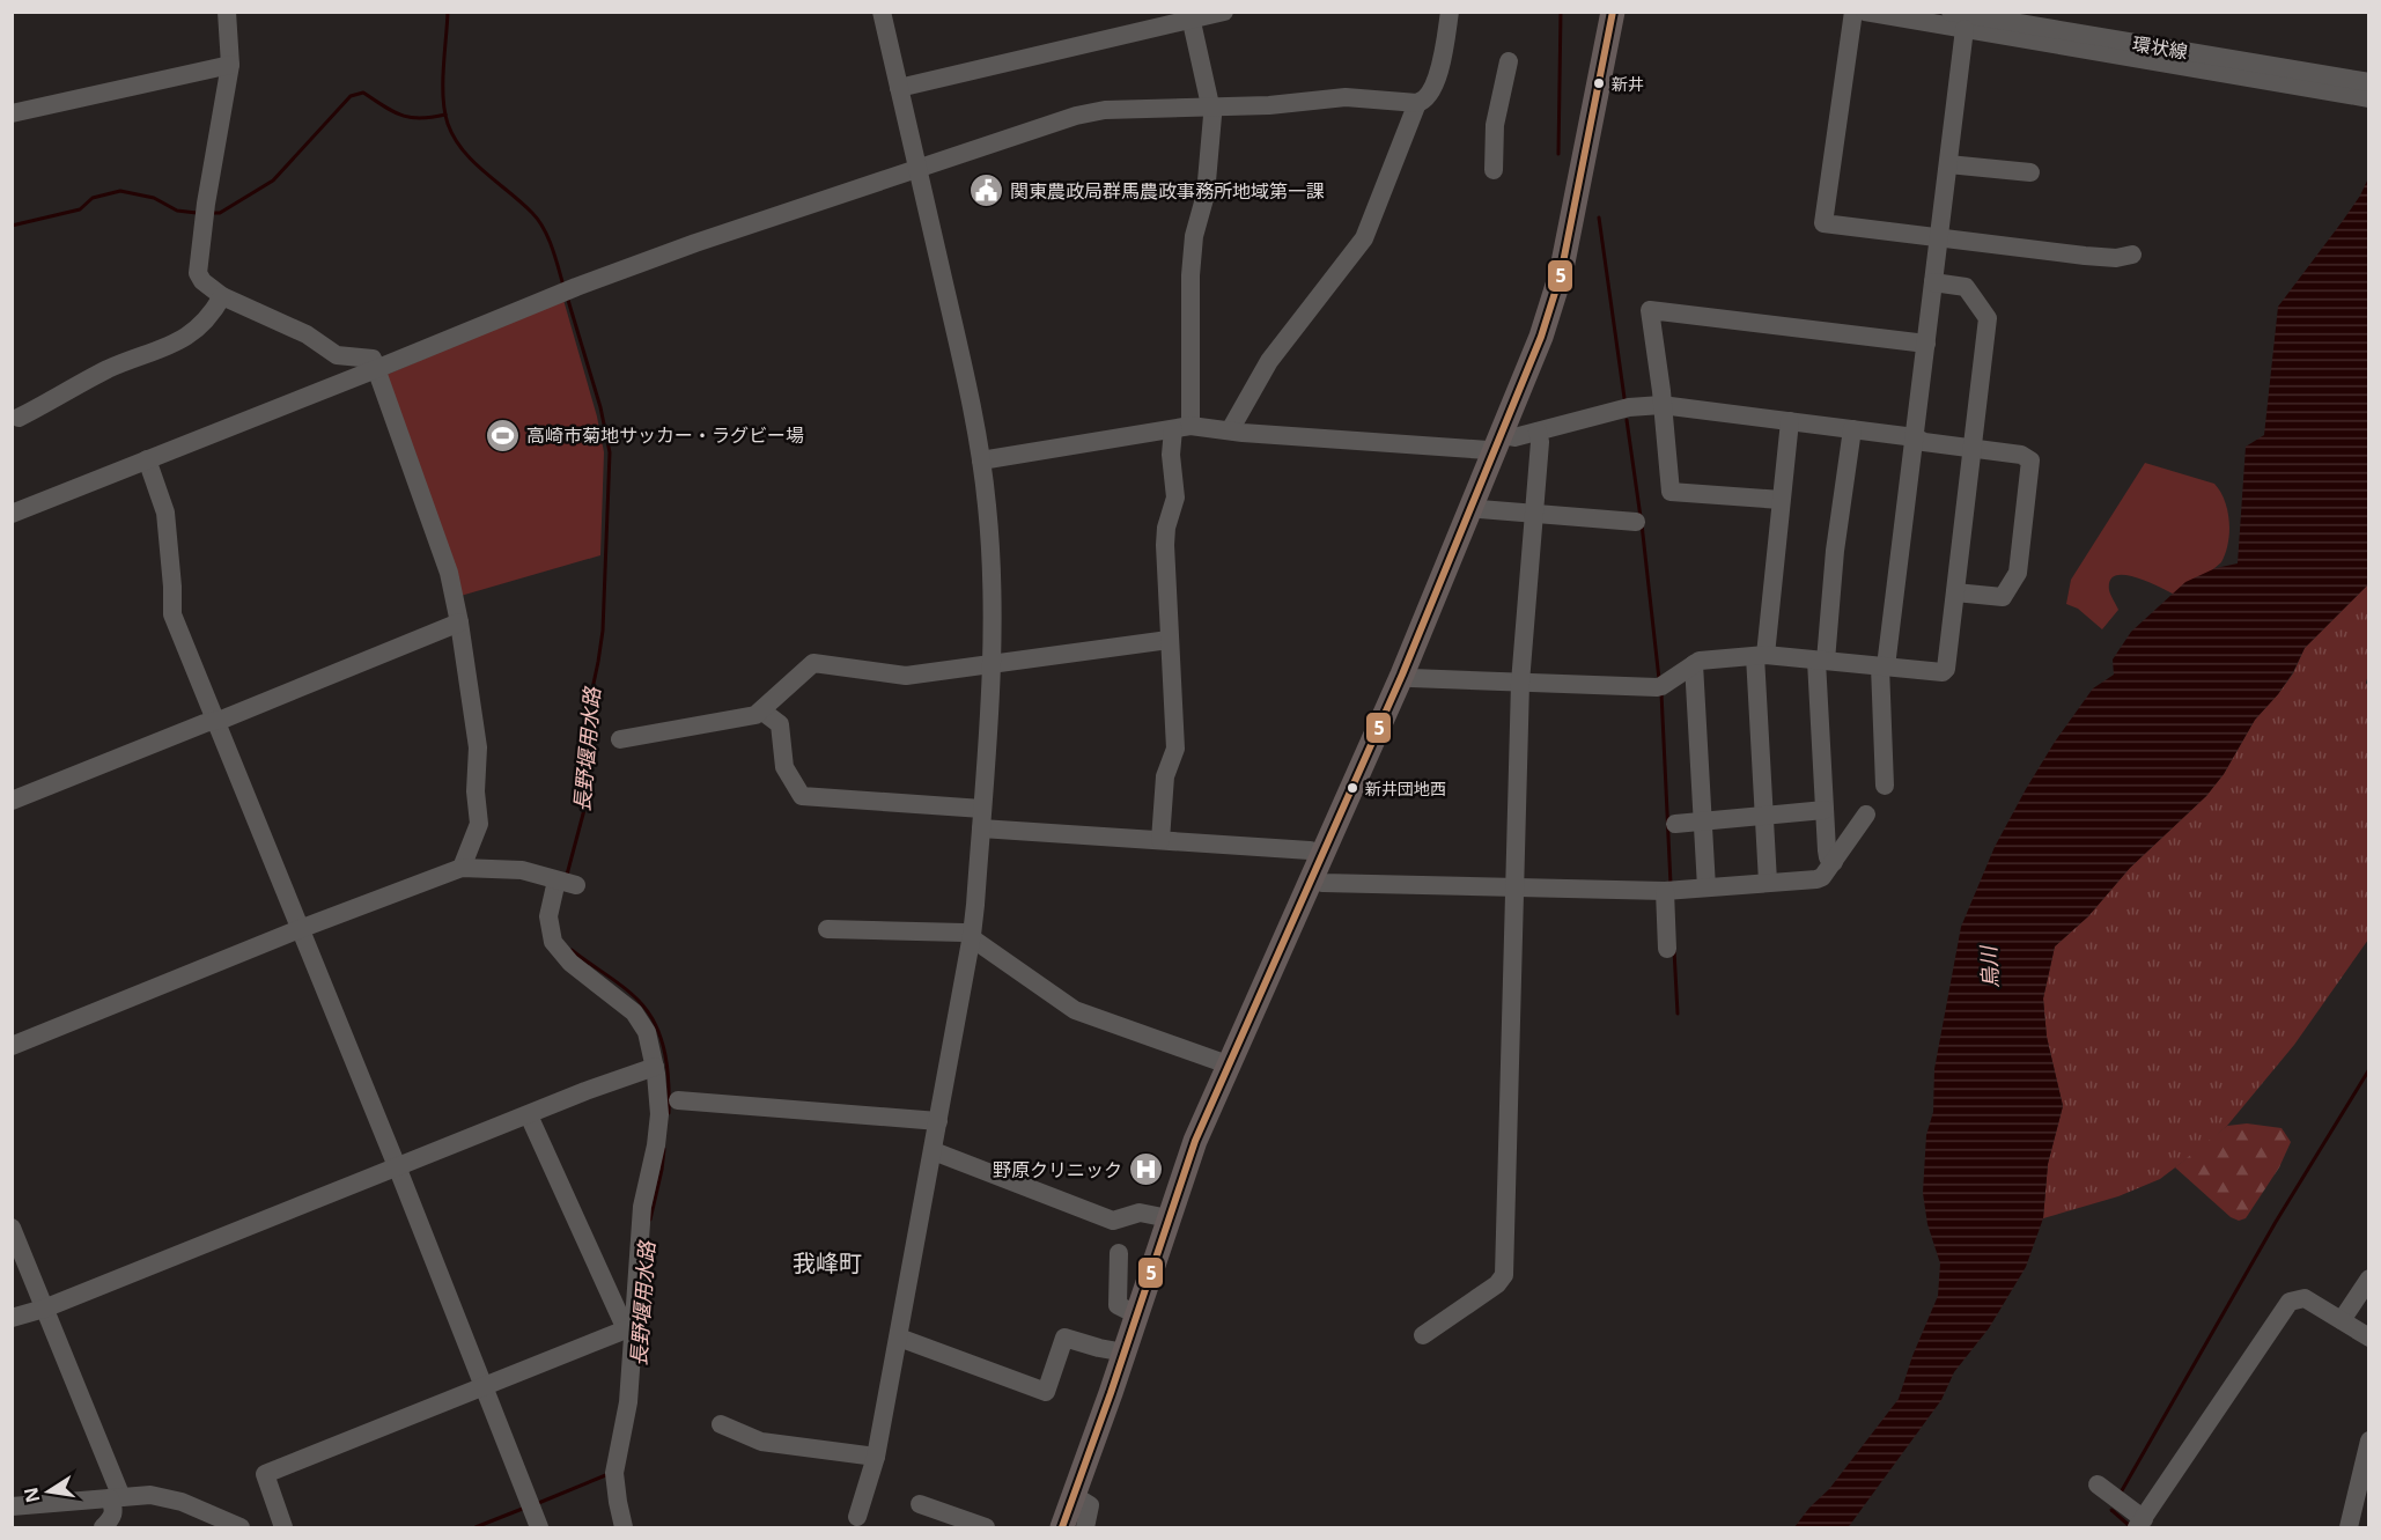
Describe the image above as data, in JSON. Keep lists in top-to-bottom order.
{
  "streets": {
    "street": ["環状線"]
  },
  "districts": ["我峰町"],
  "water": ["長野堰用水路", "烏川"],
  "places": {
    "other": ["新井", "新井団地西"],
    "public building": ["関東農政局群馬農政事務所地域第一課"],
    "sports": ["高崎市菊地サッカー・ラグビー場"],
    "hospital": ["野原クリニック"]
  },
  "lines": ["transit line 5"],
  "north": "left"
}
